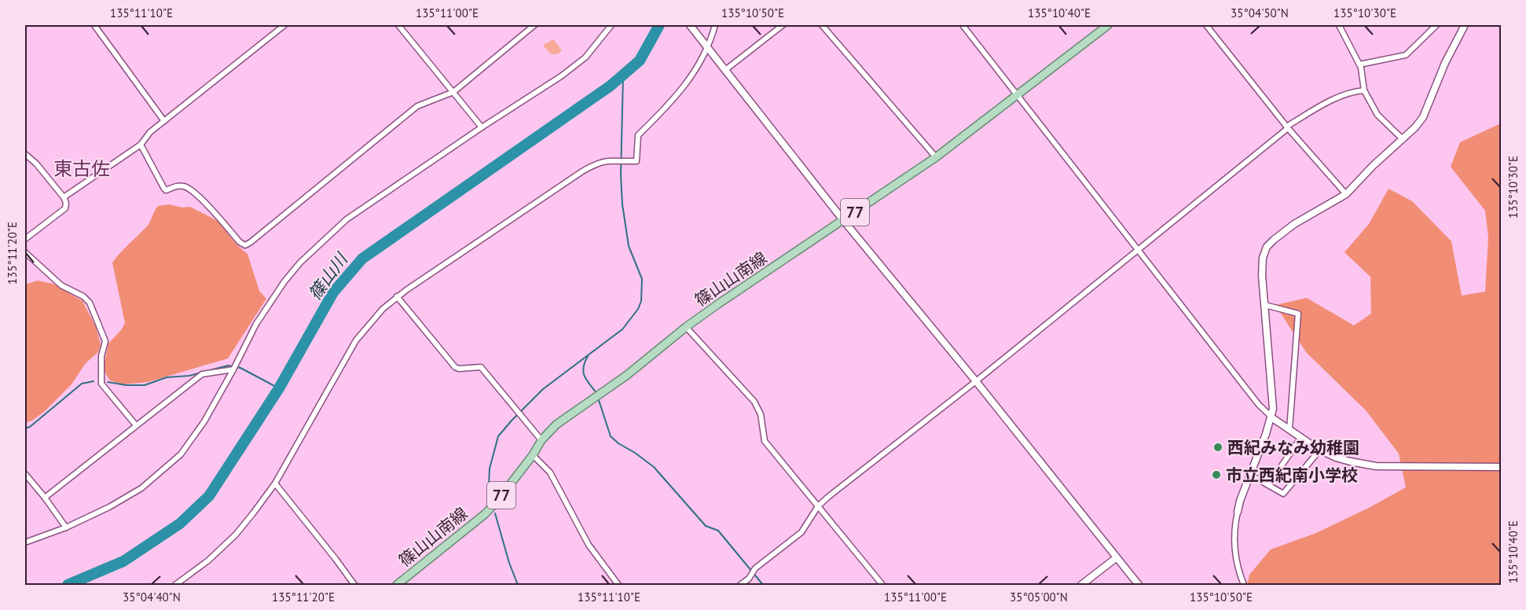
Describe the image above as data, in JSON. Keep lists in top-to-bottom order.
{
  "streets": {
    "main road": ["77", "篠山山南線"]
  },
  "districts": ["東古佐"],
  "water": ["篠山川"],
  "places": ["西紀みなみ幼稚園", "市立西紀南小学校"],
  "coordinates": [
    "135°11'10\"E",
    "135°11'00\"E",
    "135°10'50\"E",
    "135°10'40\"E",
    "35°04'50\"N",
    "135°10'30\"E",
    "135°11'20\"E",
    "35°04'40\"N",
    "35°05'00\"N"
  ]
}
